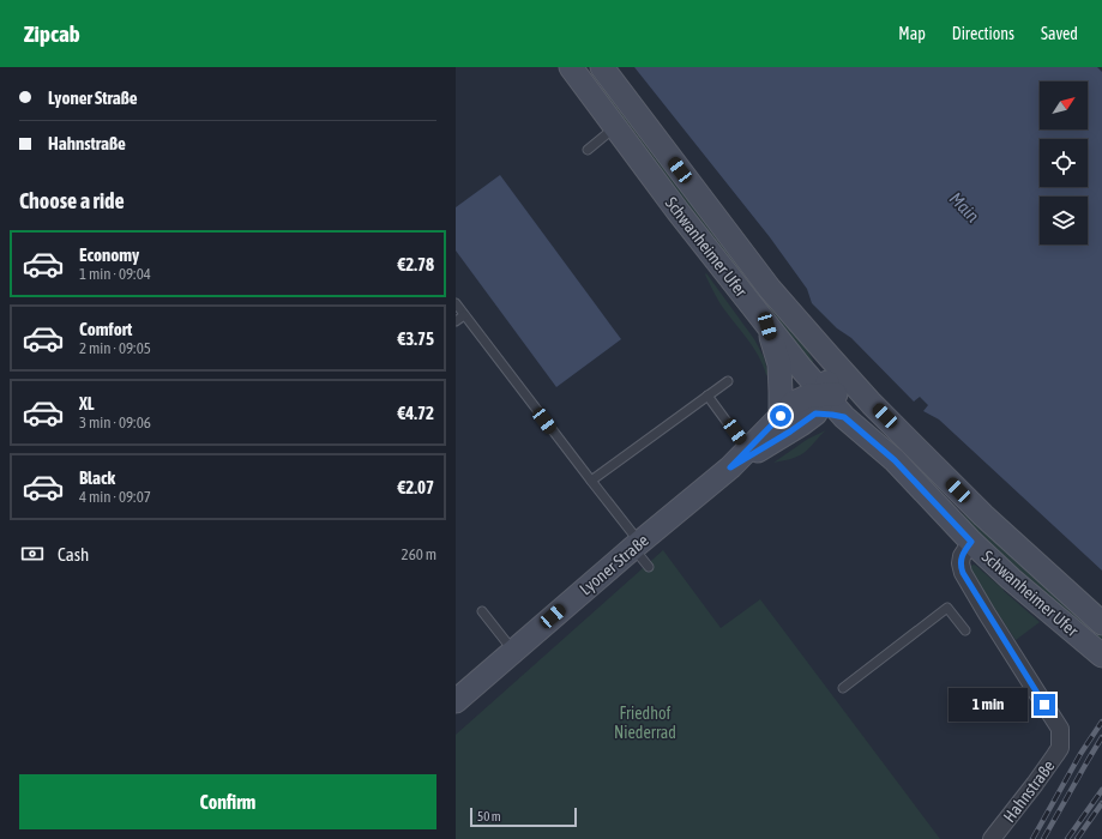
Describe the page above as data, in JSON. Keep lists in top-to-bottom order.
{
  "streets": {
    "main road": ["Schwanheimer Ufer", "Lyoner Straße"],
    "street": ["Hahnstraße"]
  },
  "crossings": [
    ["Schwanheimer Ufer", "Lyoner Straße"],
    ["Schwanheimer Ufer", "Hahnstraße"]
  ],
  "water": ["Main"],
  "parks": ["Friedhof Niederrad"],
  "scale_bar": "50 m",
  "north": "top right",
  "page": {
    "header": "Zipcab",
    "nav": ["Map", "Directions", "Saved"],
    "banner": ["Lyoner Straße", "Hahnstraße"],
    "heading": "Choose a ride",
    "list": [
      {
        "name": "Economy",
        "note": "1 min · 09:04",
        "value": "€2.78"
      },
      {
        "name": "Comfort",
        "note": "2 min · 09:05",
        "value": "€3.75"
      },
      {
        "name": "XL",
        "note": "3 min · 09:06",
        "value": "€4.72"
      },
      {
        "name": "Black",
        "note": "4 min · 09:07",
        "value": "€2.07"
      }
    ],
    "pay": ["Cash", "260 m"],
    "bubble": "1 min",
    "buttons": "Confirm",
    "scale": "50 m"
  }
}
